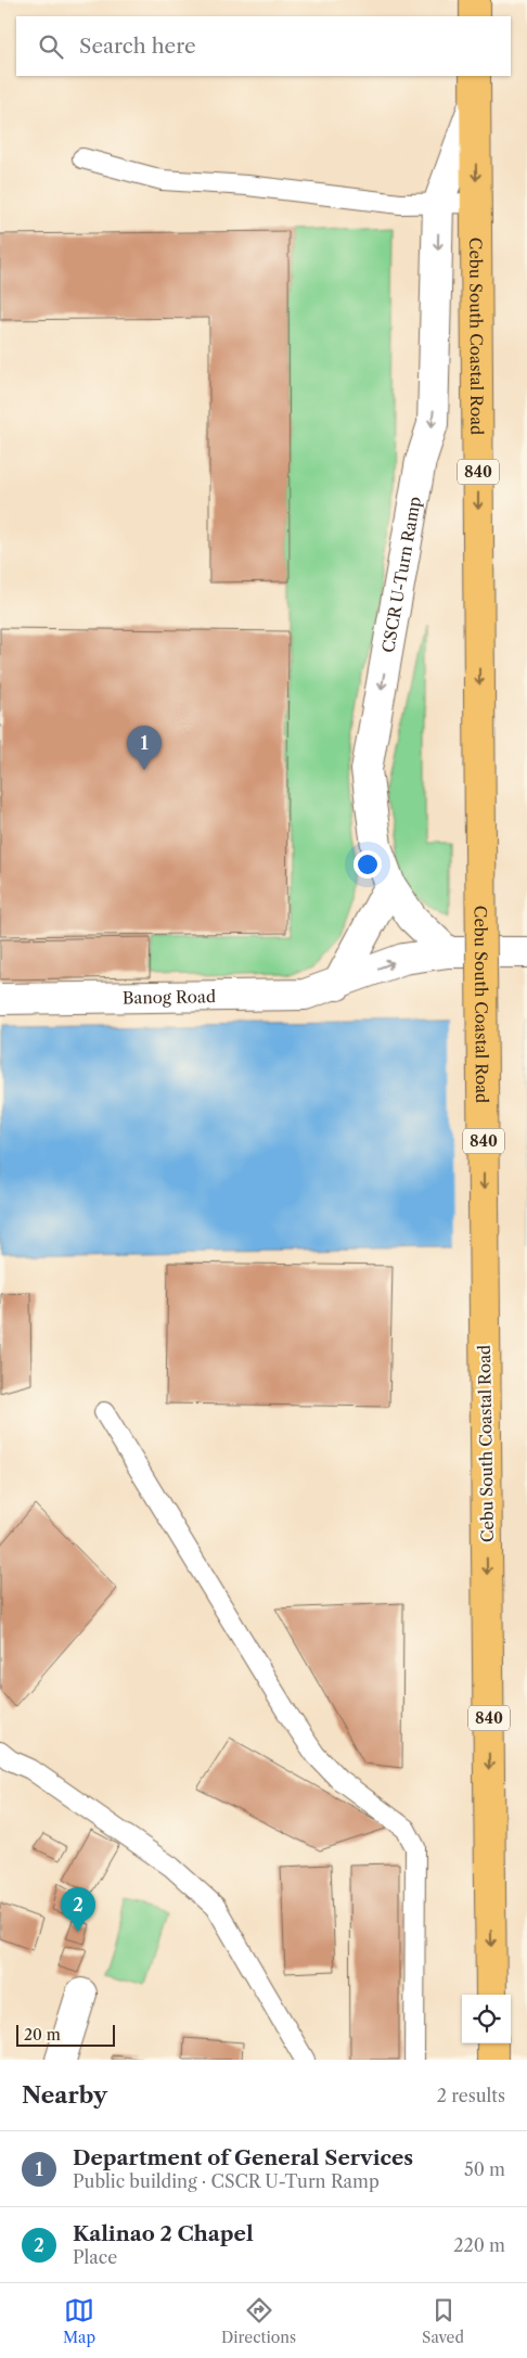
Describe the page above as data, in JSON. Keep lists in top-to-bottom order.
{
  "streets": {
    "highway": ["Cebu South Coastal Road", "840"],
    "street": ["CSCR U-Turn Ramp", "Banog Road"]
  },
  "crossings": [
    ["Cebu South Coastal Road", "CSCR U-Turn Ramp"],
    ["CSCR U-Turn Ramp", "Banog Road"]
  ],
  "one_way": ["Cebu South Coastal Road", "CSCR U-Turn Ramp"],
  "scale_bar": "20 m",
  "page": {
    "search": "Search here",
    "pins": ["1", "2"],
    "scale": "20 m",
    "heading": ["Nearby", "2 results"],
    "list": [
      {
        "mark": "1",
        "name": "Department of General Services",
        "note": "Public building · CSCR U-Turn Ramp",
        "value": "50 m"
      },
      {
        "mark": "2",
        "name": "Kalinao 2 Chapel",
        "note": "Place",
        "value": "220 m"
      }
    ],
    "nav": ["Map", "Directions", "Saved"]
  }
}
